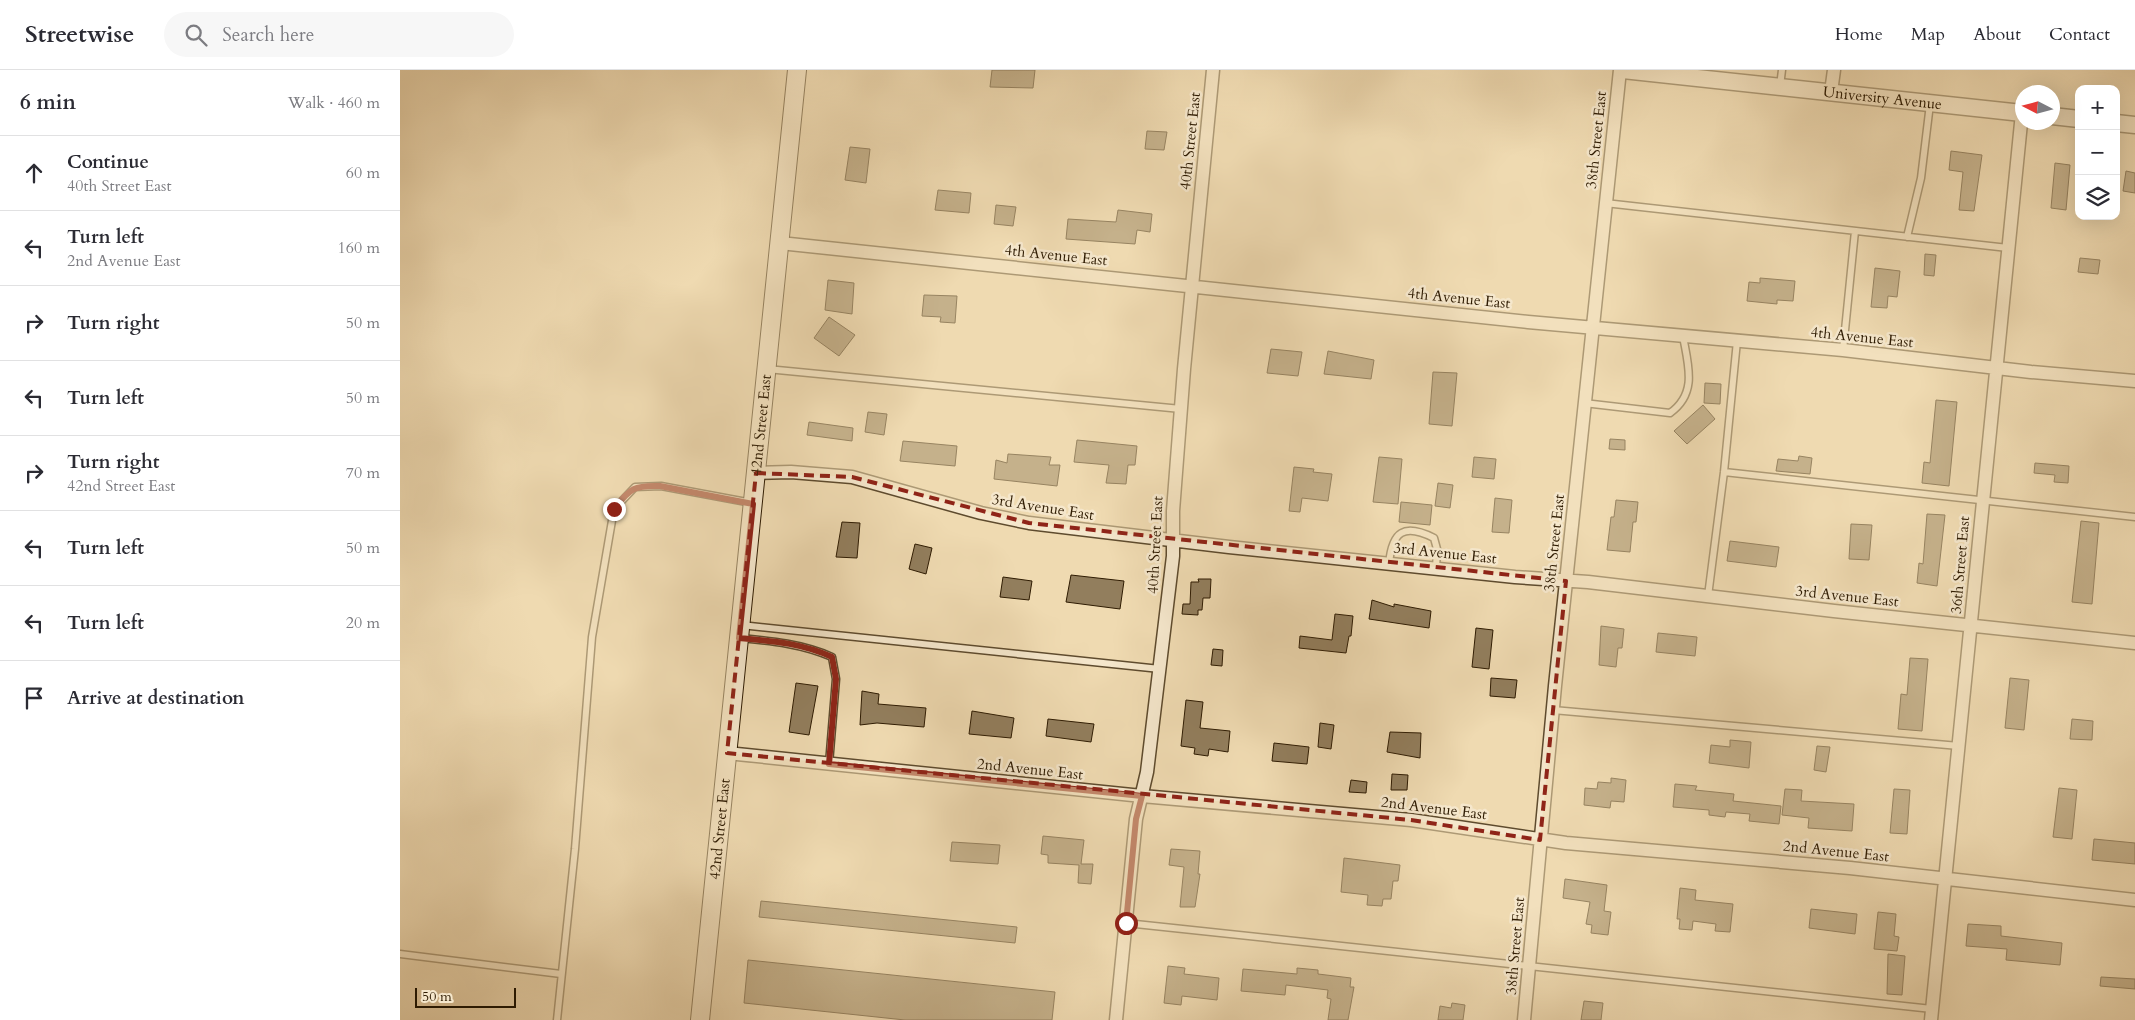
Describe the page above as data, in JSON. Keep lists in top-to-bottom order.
{
  "streets": {
    "main road": ["42nd Street East"],
    "street": [
      "University Avenue",
      "38th Street East",
      "40th Street East",
      "4th Avenue East",
      "3rd Avenue East",
      "36th Street East",
      "2nd Avenue East"
    ]
  },
  "crossings": [
    ["University Avenue", "38th Street East"],
    ["38th Street East", "4th Avenue East"],
    ["38th Street East", "3rd Avenue East"],
    ["38th Street East", "2nd Avenue East"],
    ["40th Street East", "4th Avenue East"],
    ["40th Street East", "3rd Avenue East"],
    ["40th Street East", "2nd Avenue East"],
    ["4th Avenue East", "42nd Street East"],
    ["4th Avenue East", "36th Street East"],
    ["42nd Street East", "3rd Avenue East"],
    ["42nd Street East", "2nd Avenue East"],
    ["3rd Avenue East", "36th Street East"],
    ["36th Street East", "2nd Avenue East"]
  ],
  "scale_bar": "50 m",
  "north": "left",
  "page": {
    "header": "Streetwise",
    "search": "Search here",
    "nav": [
      "Home",
      "Map",
      "About",
      "Contact"
    ],
    "heading": ["6 min", "Walk · 460 m"],
    "map_buttons": ["+", "−"],
    "list": [
      ["Continue", "40th Street East", "60 m"],
      ["Turn left", "2nd Avenue East", "160 m"],
      ["Turn right", "50 m"],
      ["Turn left", "50 m"],
      ["Turn right", "42nd Street East", "70 m"],
      ["Turn left", "50 m"],
      ["Turn left", "20 m"],
      "Arrive at destination"
    ],
    "scale": "50 m"
  }
}
